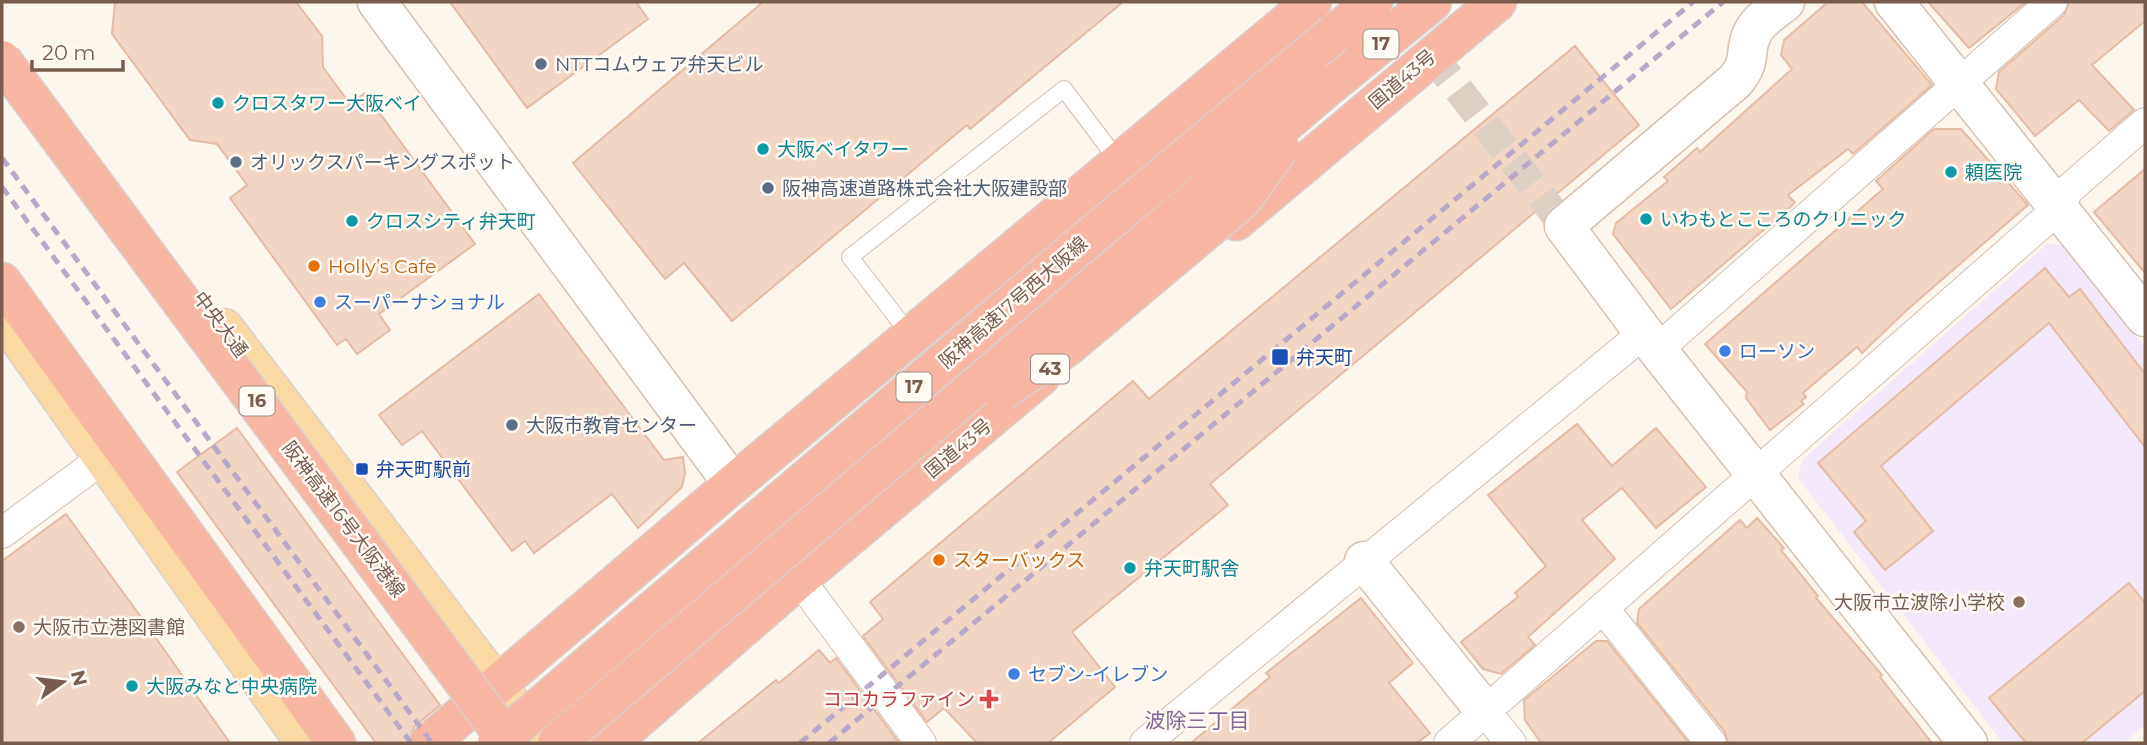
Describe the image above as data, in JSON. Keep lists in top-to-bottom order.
{
  "streets": {
    "highway": [
      "17",
      "国道43号",
      "阪神高速17号西大阪線",
      "43",
      "16",
      "阪神高速16号大阪港線"
    ],
    "main road": ["中央大通"]
  },
  "districts": ["波除三丁目"],
  "places": {
    "other": [
      "NTTコムウェア弁天ビル",
      "クロスタワー大阪ベイ",
      "大阪ベイタワー",
      "オリックスパーキングスポット",
      "頼医院",
      "阪神高速道路株式会社大阪建設部",
      "いわもとこころのクリニック",
      "クロスシティ弁天町",
      "Holly’s Cafe",
      "スーパーナショナル",
      "ローソン",
      "大阪市教育センター",
      "スターバックス",
      "弁天町駅舎",
      "大阪市立波除小学校",
      "大阪市立港図書館",
      "セブン-イレブン",
      "大阪みなと中央病院"
    ],
    "transit": ["弁天町", "弁天町駅前"],
    "health": ["ココカラファイン"]
  },
  "scale_bar": "20 m",
  "north": "right"
}
